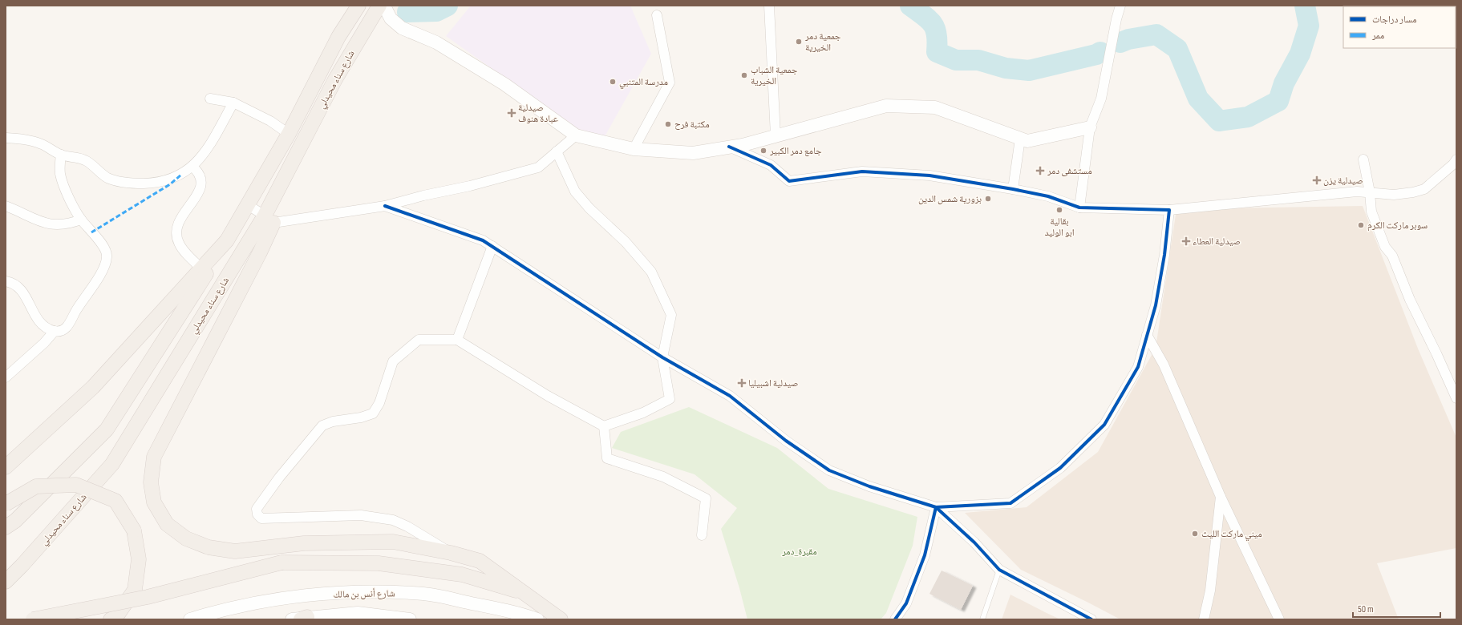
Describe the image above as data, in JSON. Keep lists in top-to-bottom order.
{
  "streets": {
    "main road": ["شارع سناء محيدلي"],
    "street": ["شارع أنس بن مالك"]
  },
  "parks": ["مقبرة_دمر"],
  "places": {
    "other": [
      "جمعية دمر الخيرية",
      "جمعية الشباب الخيرية",
      "مدرسة المتنبي",
      "مكتبة فرح",
      "جامع دمر الكبير",
      "بزورية شمس الدين",
      "بقالية ابو الوليد",
      "سوبر ماركت الكرم",
      "ميني ماركت الليث"
    ],
    "health": [
      "صيدلية عبادة هنوف",
      "مستشفى دمر",
      "صيدلية يزن",
      "صيدلية العطاء",
      "صيدلية اشبيليا"
    ]
  },
  "legend": ["مسار دراجات", "ممر"],
  "scale_bar": "50 m"
}
